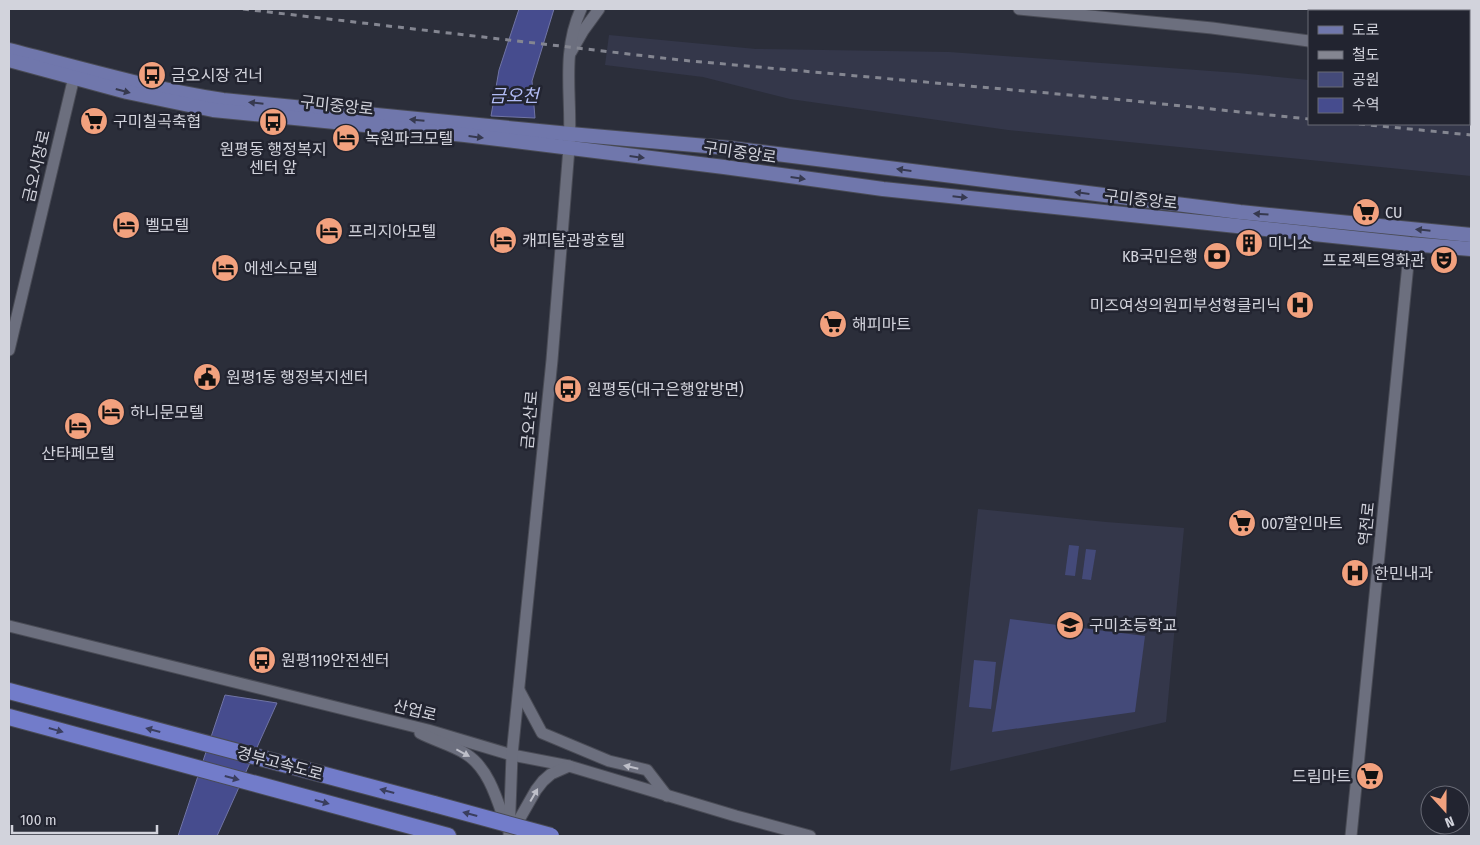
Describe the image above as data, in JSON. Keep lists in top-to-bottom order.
{
  "streets": {
    "highway": ["경부고속도로"],
    "main road": ["구미중앙로"],
    "street": [
      "금오시장로",
      "금오산로",
      "역전로",
      "산업로"
    ]
  },
  "crossings": [
    ["구미중앙로", "금오시장로"],
    ["구미중앙로", "금오산로"],
    ["구미중앙로", "역전로"],
    ["금오산로", "산업로"]
  ],
  "water": ["금오천"],
  "places": {
    "bus stop": [
      "금오시장 건너",
      "원평동 행정복지 센터 앞",
      "원평동(대구은행앞방면)",
      "원평119안전센터"
    ],
    "supermarket": [
      "구미칠곡축협",
      "CU",
      "해피마트",
      "007할인마트",
      "드림마트"
    ],
    "hotel": [
      "녹원파크모텔",
      "벨모텔",
      "프리지아모텔",
      "캐피탈관광호텔",
      "에센스모텔",
      "하니문모텔",
      "산타페모텔"
    ],
    "building": ["미니소"],
    "bank": ["KB국민은행"],
    "theatre": ["프로젝트영화관"],
    "hospital": ["미즈여성의원피부성형클리닉", "한민내과"],
    "public building": ["원평1동 행정복지센터"],
    "school or university": ["구미초등학교"]
  },
  "legend": [
    "도로",
    "철도",
    "공원",
    "수역"
  ],
  "scale_bar": "100 m",
  "north": "bottom"
}
